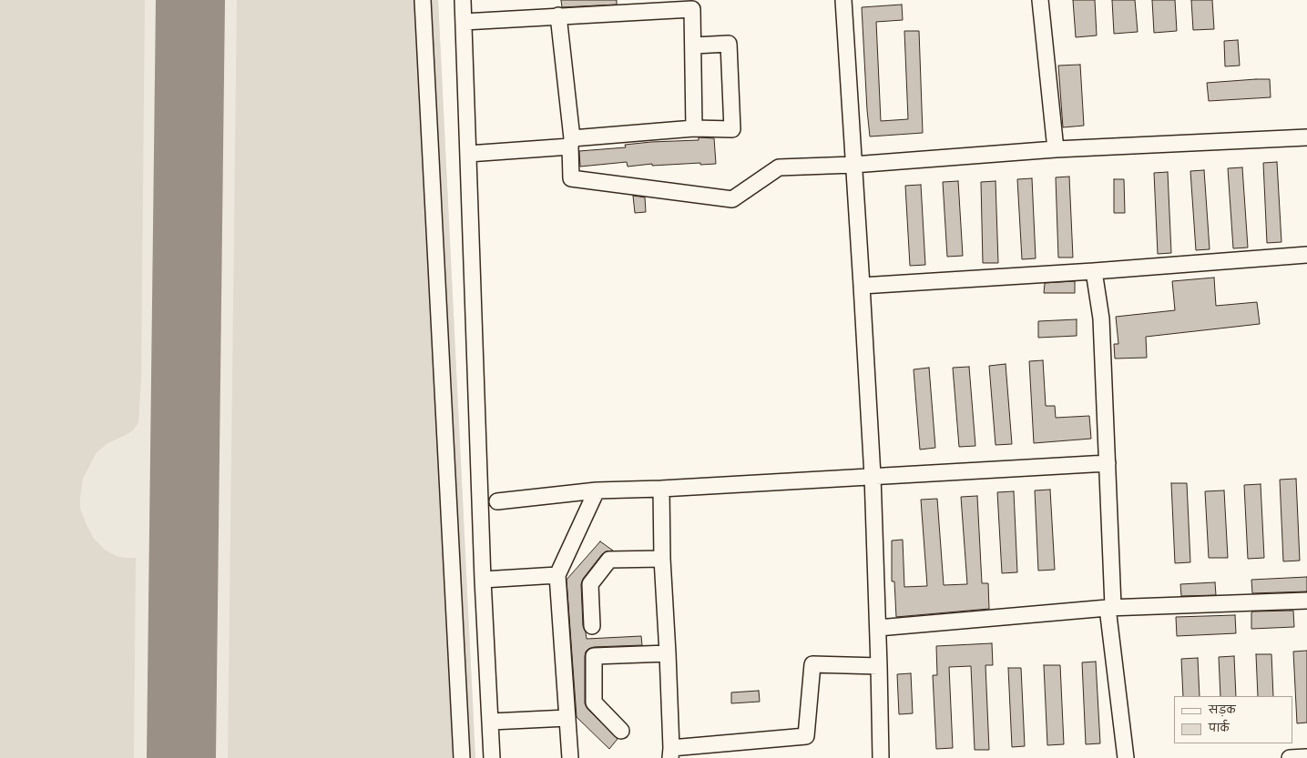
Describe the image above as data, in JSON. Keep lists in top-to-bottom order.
{
  "legend": ["सड़क", "पार्क"]
}
